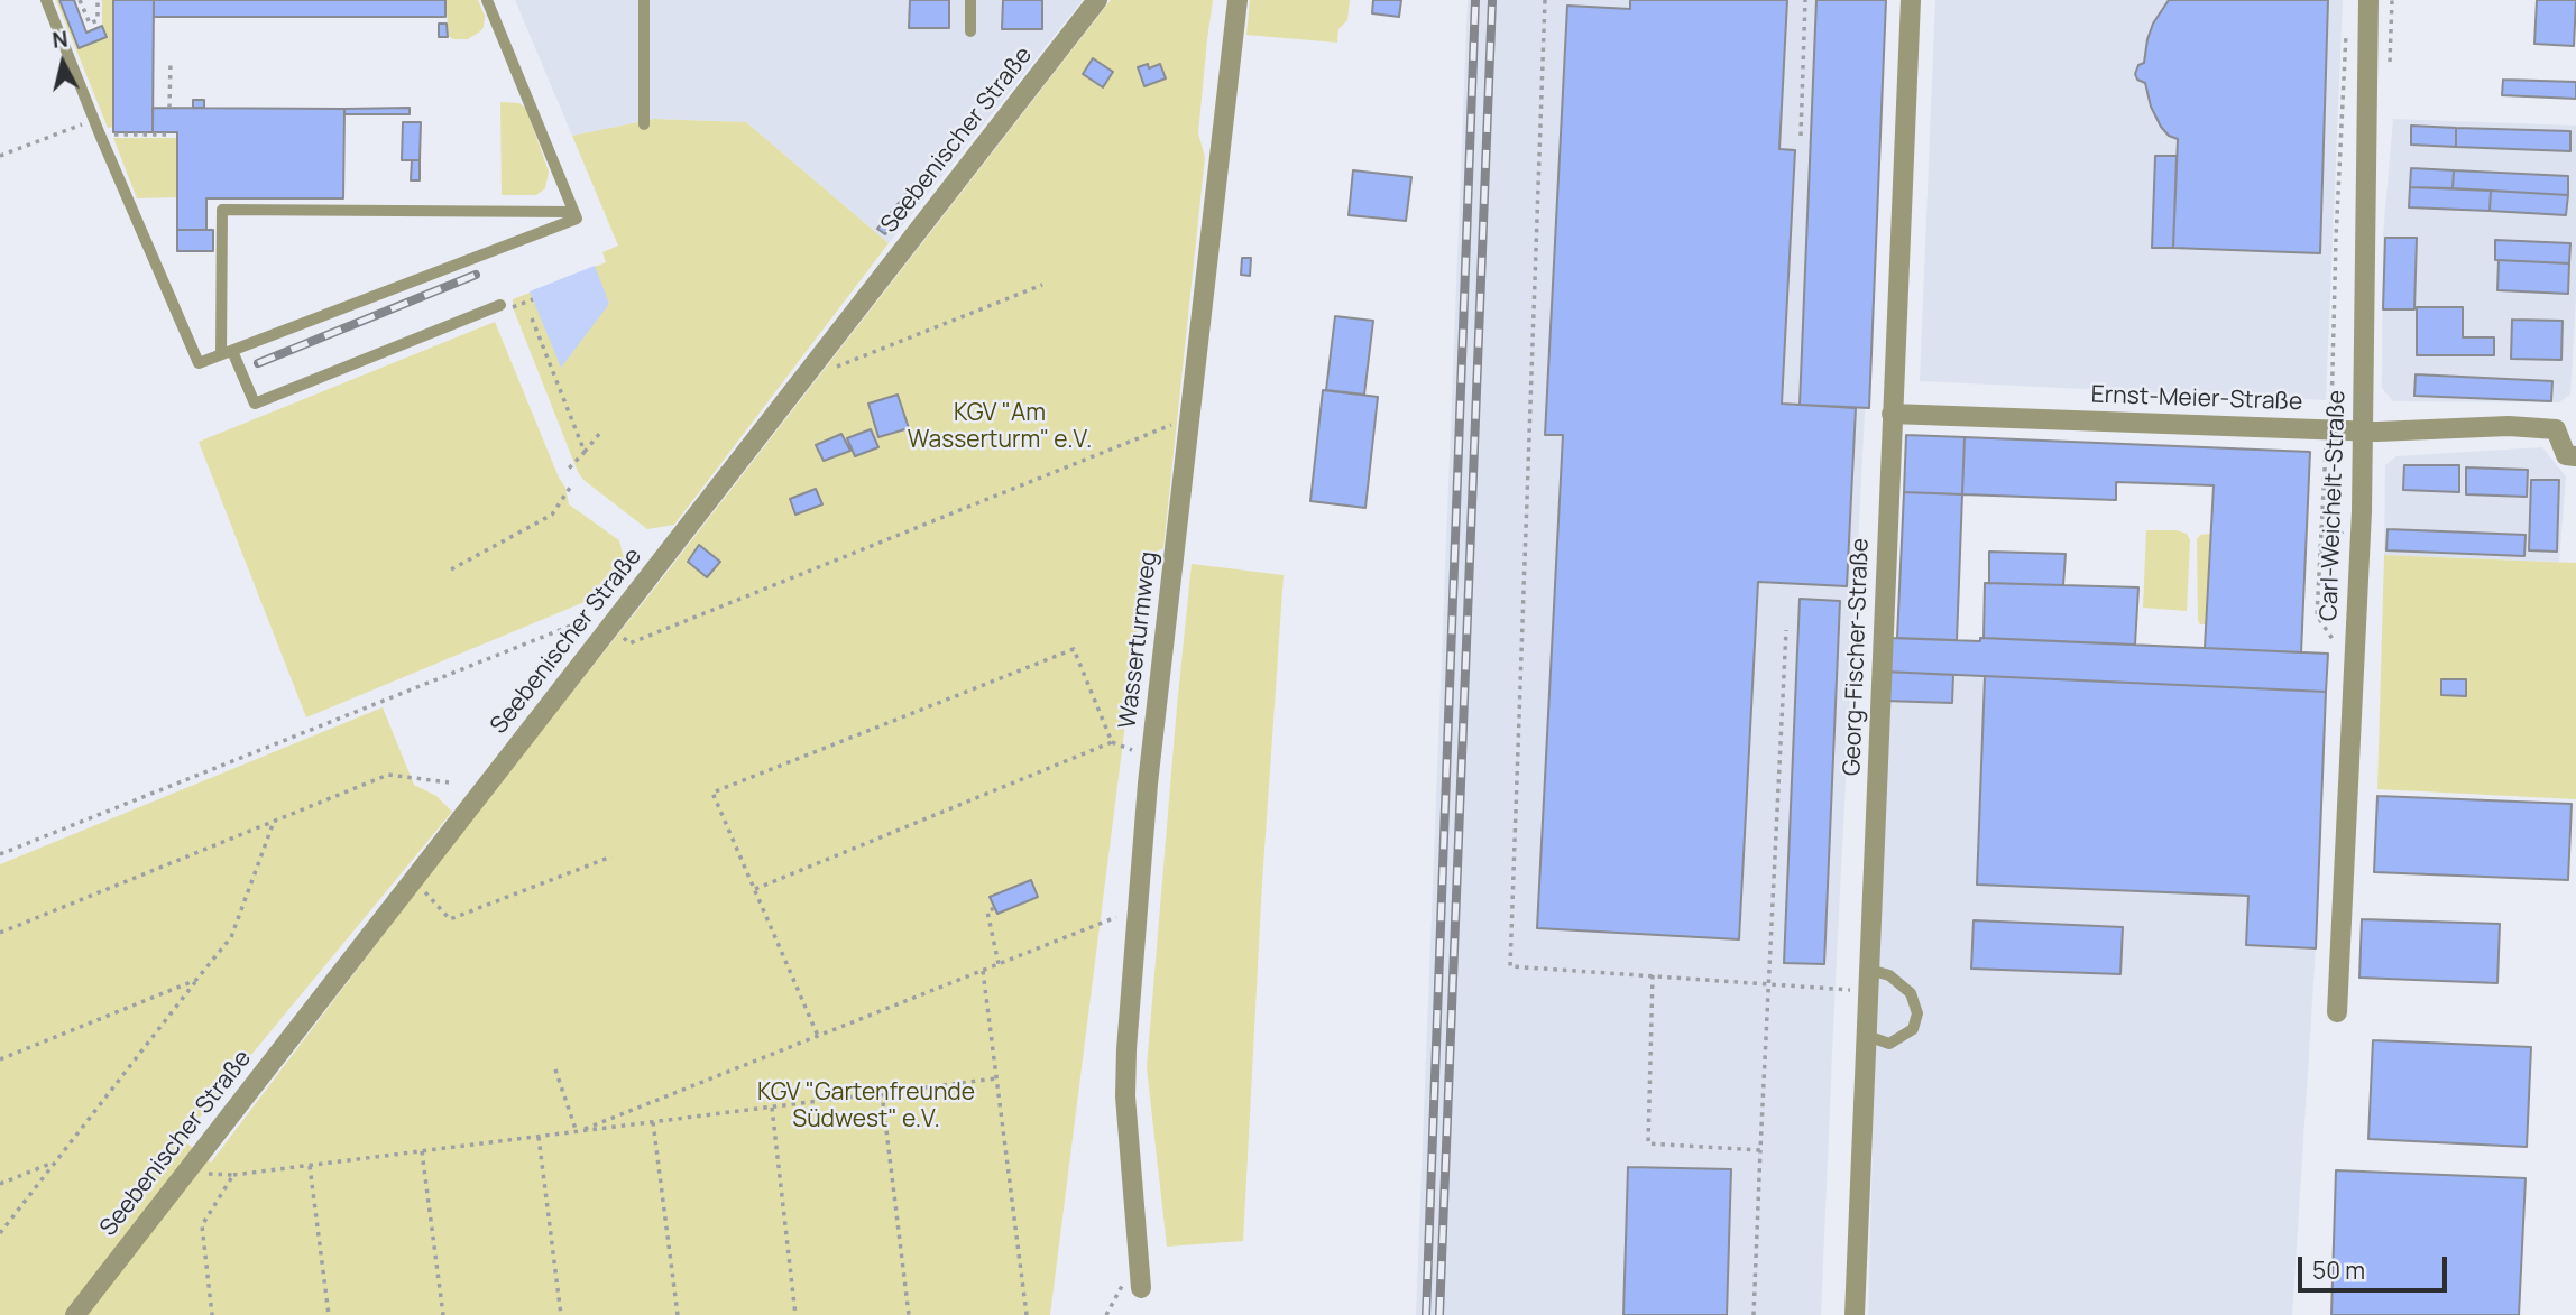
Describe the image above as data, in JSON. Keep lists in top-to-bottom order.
{
  "streets": {
    "street": [
      "Seebenischer Straße",
      "Ernst-Meier-Straße",
      "Carl-Weichelt-Straße",
      "Wasserturmweg",
      "Georg-Fischer-Straße"
    ]
  },
  "crossings": [
    ["Ernst-Meier-Straße", "Carl-Weichelt-Straße"],
    ["Ernst-Meier-Straße", "Georg-Fischer-Straße"]
  ],
  "parks": ["KGV \"Am Wasserturm\" e.V.", "KGV \"Gartenfreunde Südwest\" e.V."],
  "scale_bar": "50 m",
  "north": "top"
}
